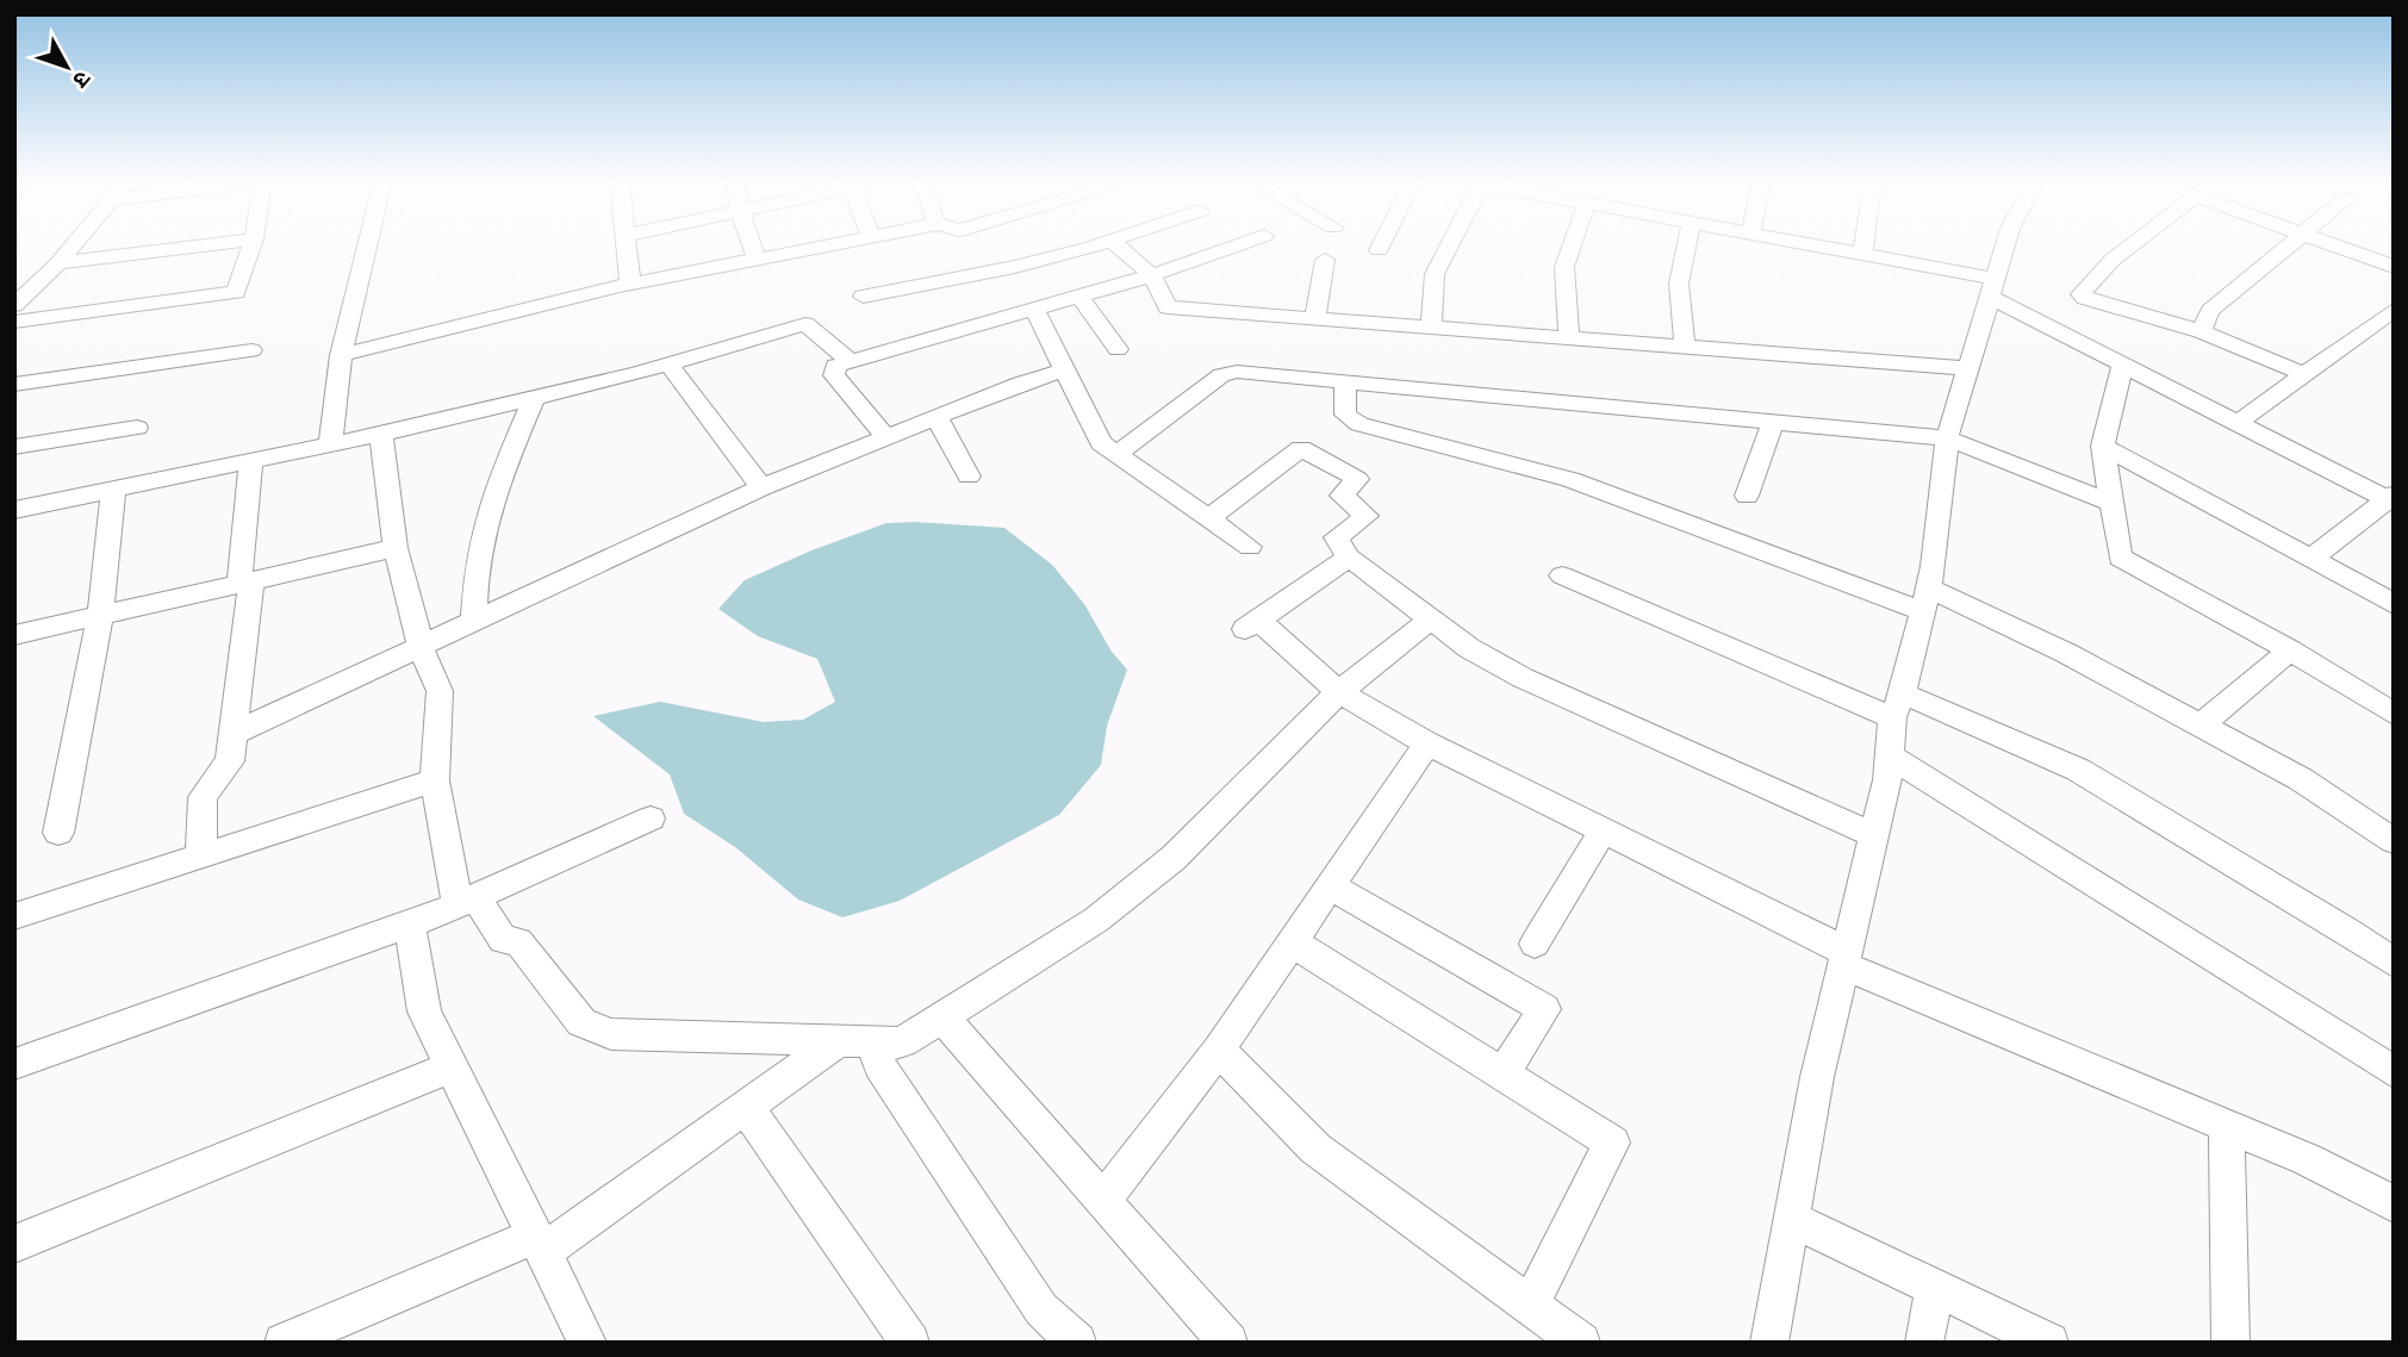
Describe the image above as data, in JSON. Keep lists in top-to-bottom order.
{
  "north": "bottom right"
}
